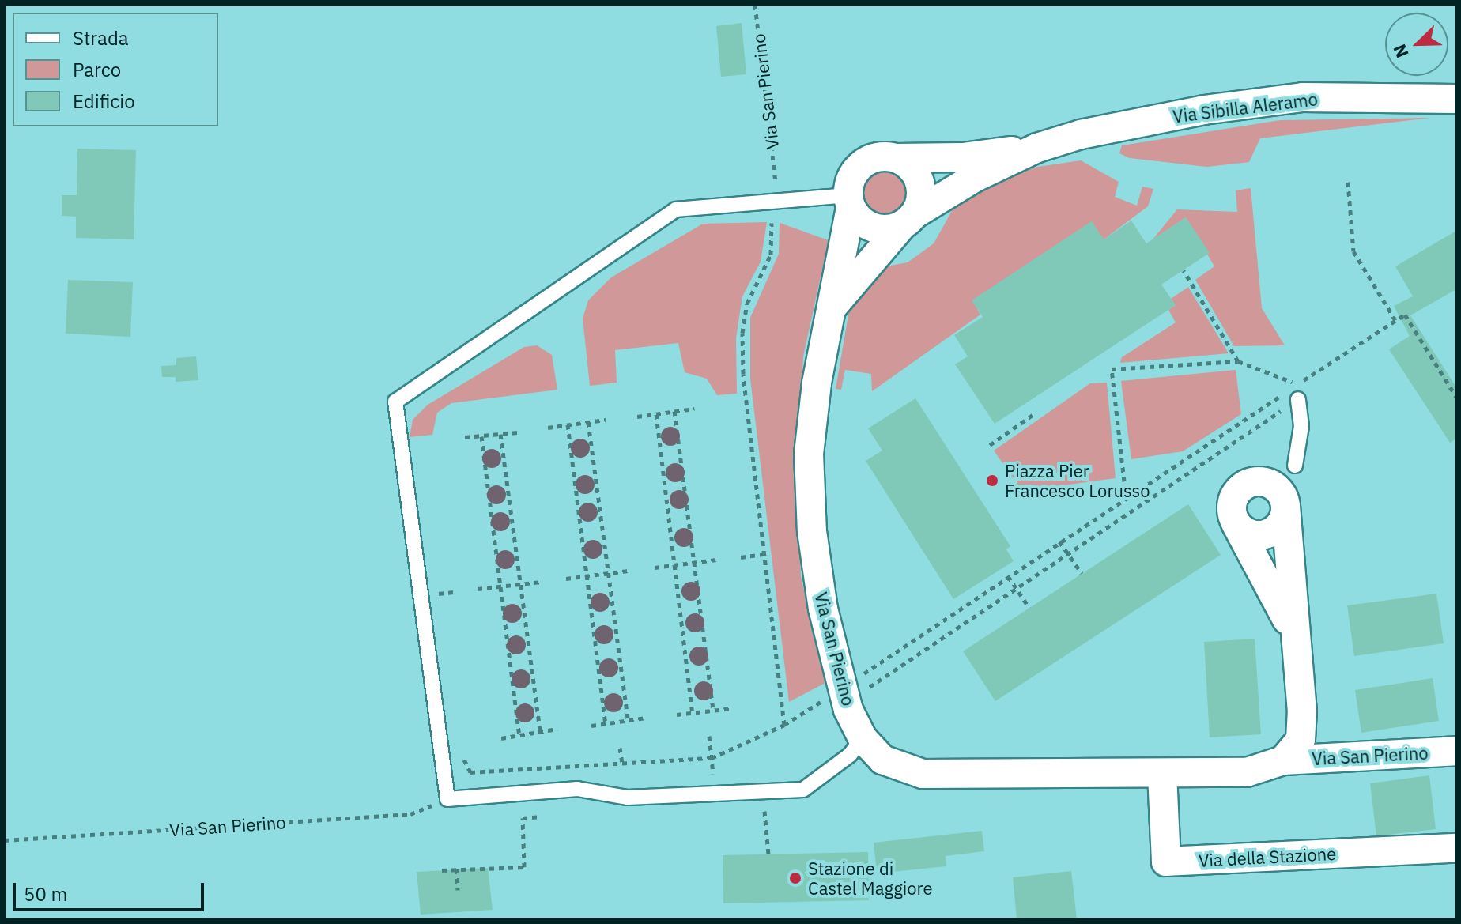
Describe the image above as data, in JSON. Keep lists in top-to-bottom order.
{
  "streets": {
    "street": ["Via San Pierino", "Via Sibilla Aleramo", "Via della Stazione"]
  },
  "crossings": [
    ["Via San Pierino", "Via Sibilla Aleramo"],
    ["Via San Pierino", "Via della Stazione"]
  ],
  "places": ["Piazza Pier Francesco Lorusso", "Stazione di Castel Maggiore"],
  "legend": ["Strada", "Parco", "Edificio"],
  "scale_bar": "50 m",
  "north": "bottom left"
}
